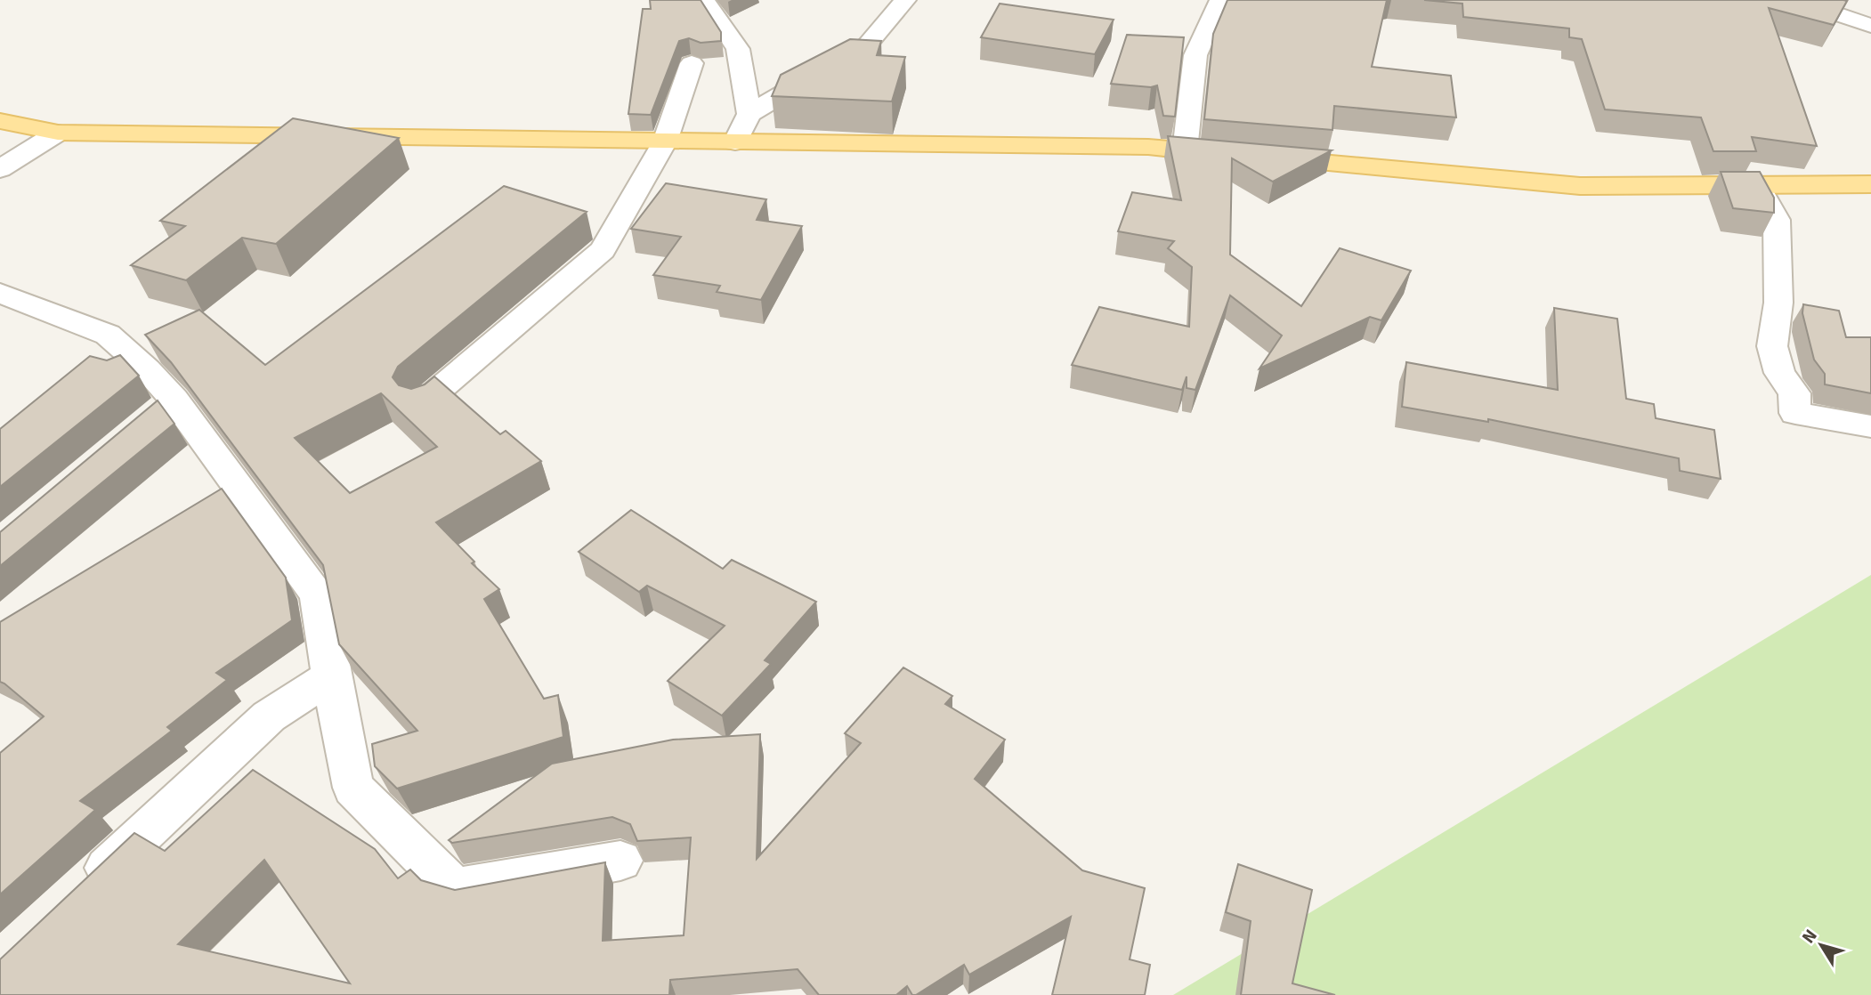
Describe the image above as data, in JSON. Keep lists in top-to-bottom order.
{
  "north": "top left"
}
